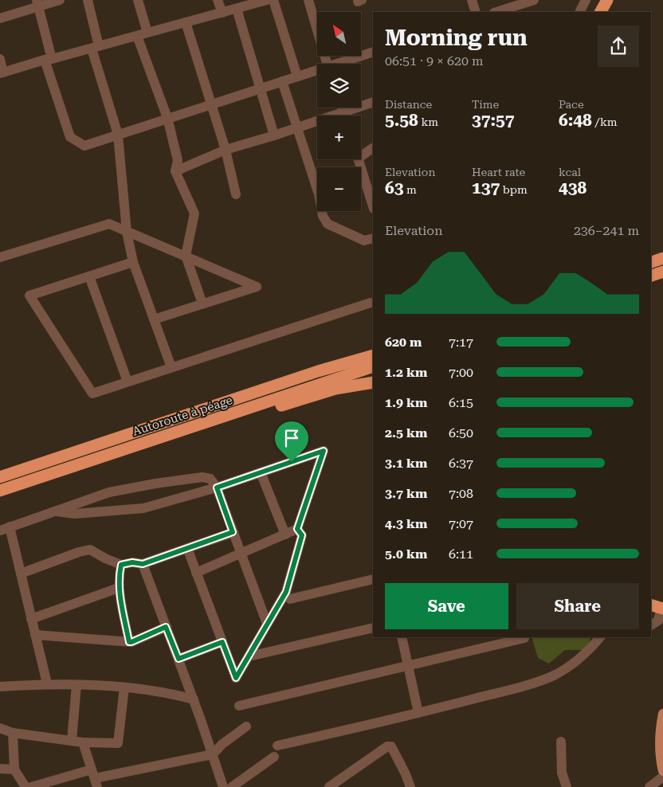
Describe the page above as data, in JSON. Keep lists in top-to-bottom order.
{
  "streets": {
    "highway": ["Autoroute à péage"]
  },
  "north": "top left",
  "page": {
    "map_buttons": ["+", "−"],
    "heading": ["Morning run", "06:51 · 9 × 620 m"],
    "stats": [
      ["Distance", "5.58 km"],
      ["Time", "37:57"],
      ["Pace", "6:48 /km"],
      ["Elevation", "63 m"],
      ["Heart rate", "137 bpm"],
      ["kcal", "438"]
    ],
    "chart": ["Elevation", "236–241 m"],
    "list": [
      {
        "name": "620 m",
        "note": "7:17"
      },
      {
        "name": "1.2 km",
        "note": "7:00"
      },
      {
        "name": "1.9 km",
        "note": "6:15"
      },
      {
        "name": "2.5 km",
        "note": "6:50"
      },
      {
        "name": "3.1 km",
        "note": "6:37"
      },
      {
        "name": "3.7 km",
        "note": "7:08"
      },
      {
        "name": "4.3 km",
        "note": "7:07"
      },
      {
        "name": "5.0 km",
        "note": "6:11"
      }
    ],
    "buttons": ["Save", "Share"]
  }
}
